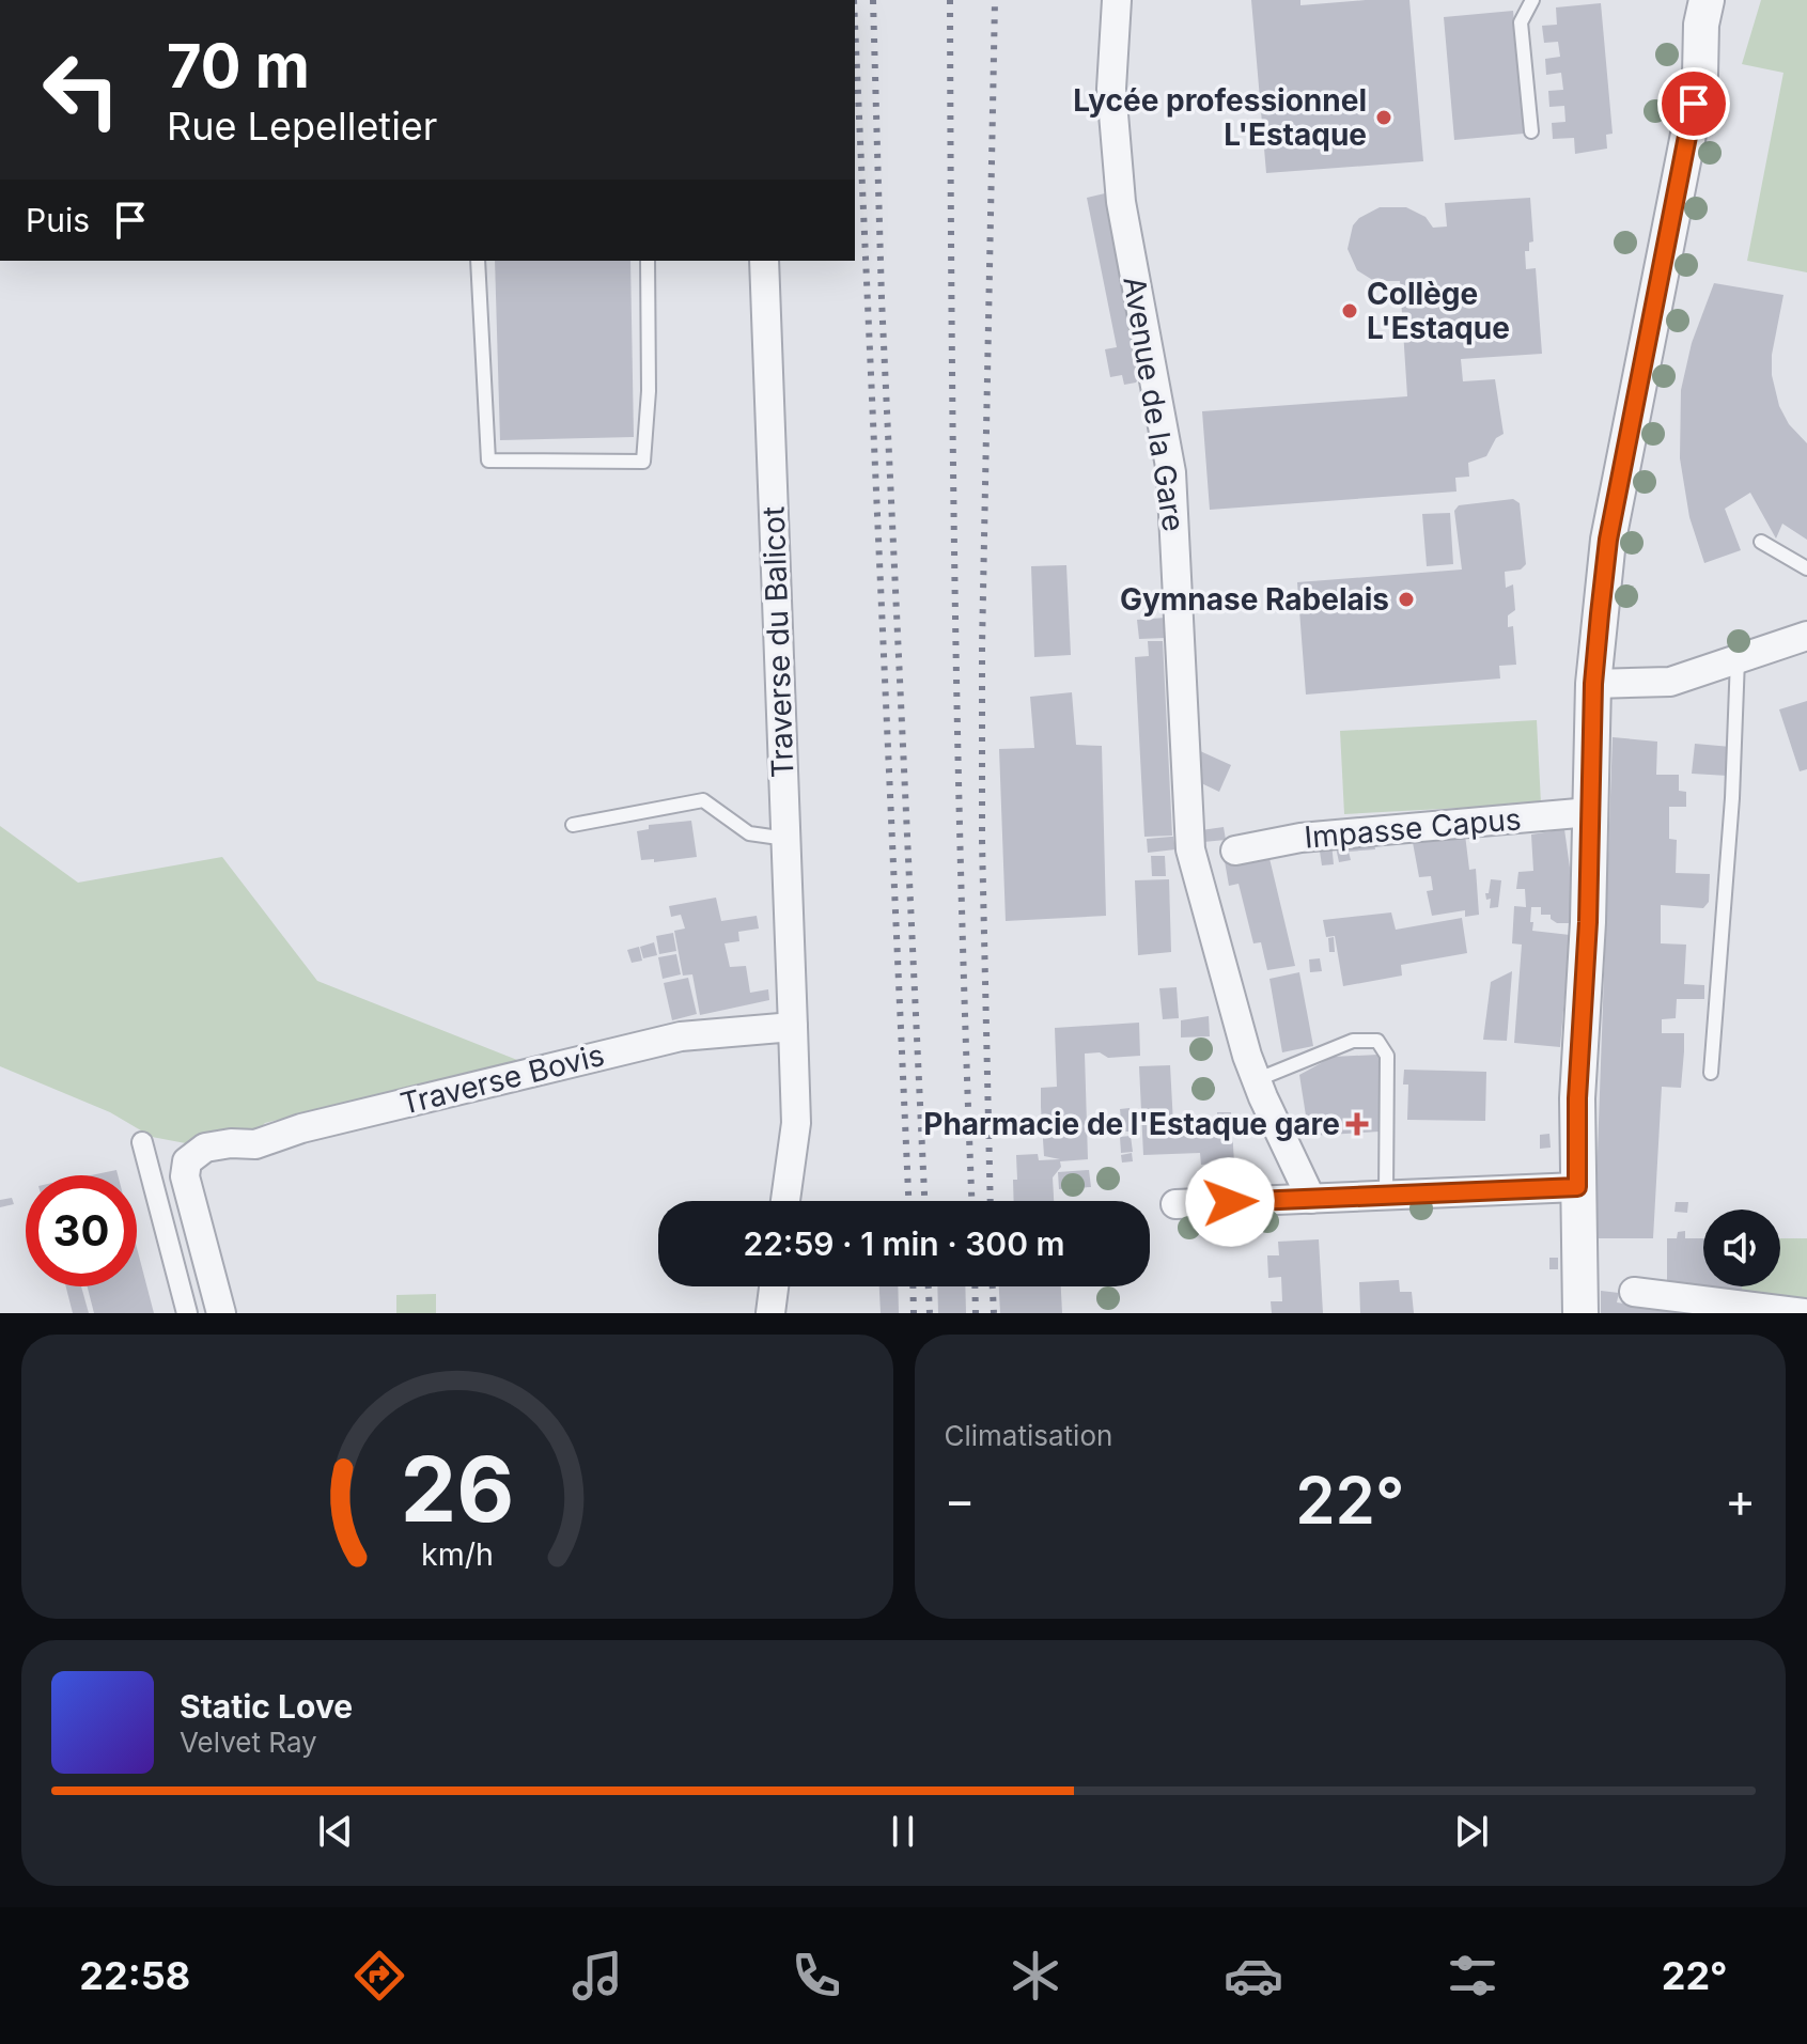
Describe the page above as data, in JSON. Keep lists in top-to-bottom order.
{
  "streets": {
    "street": [
      "Avenue de la Gare",
      "Traverse du Balicot",
      "Impasse Capus",
      "Traverse Bovis"
    ]
  },
  "crossings": [
    ["Traverse du Balicot", "Traverse Bovis"]
  ],
  "places": {
    "other": ["Lycée professionnel L'Estaque", "Collège L'Estaque", "Gymnase Rabelais"],
    "health": ["Pharmacie de l'Estaque gare"]
  },
  "page": {
    "turn": ["70 m", "Rue Lepelletier"],
    "then": "Puis",
    "limit": "30",
    "trip": "22:59 · 1 min · 300 m",
    "tile": "Climatisation",
    "heat": ["−", "22°", "+"],
    "song": ["Static Love", "Velvet Ray"],
    "tabs": ["22:58", "22°"],
    "gauge": ["26", "km/h"]
  }
}
